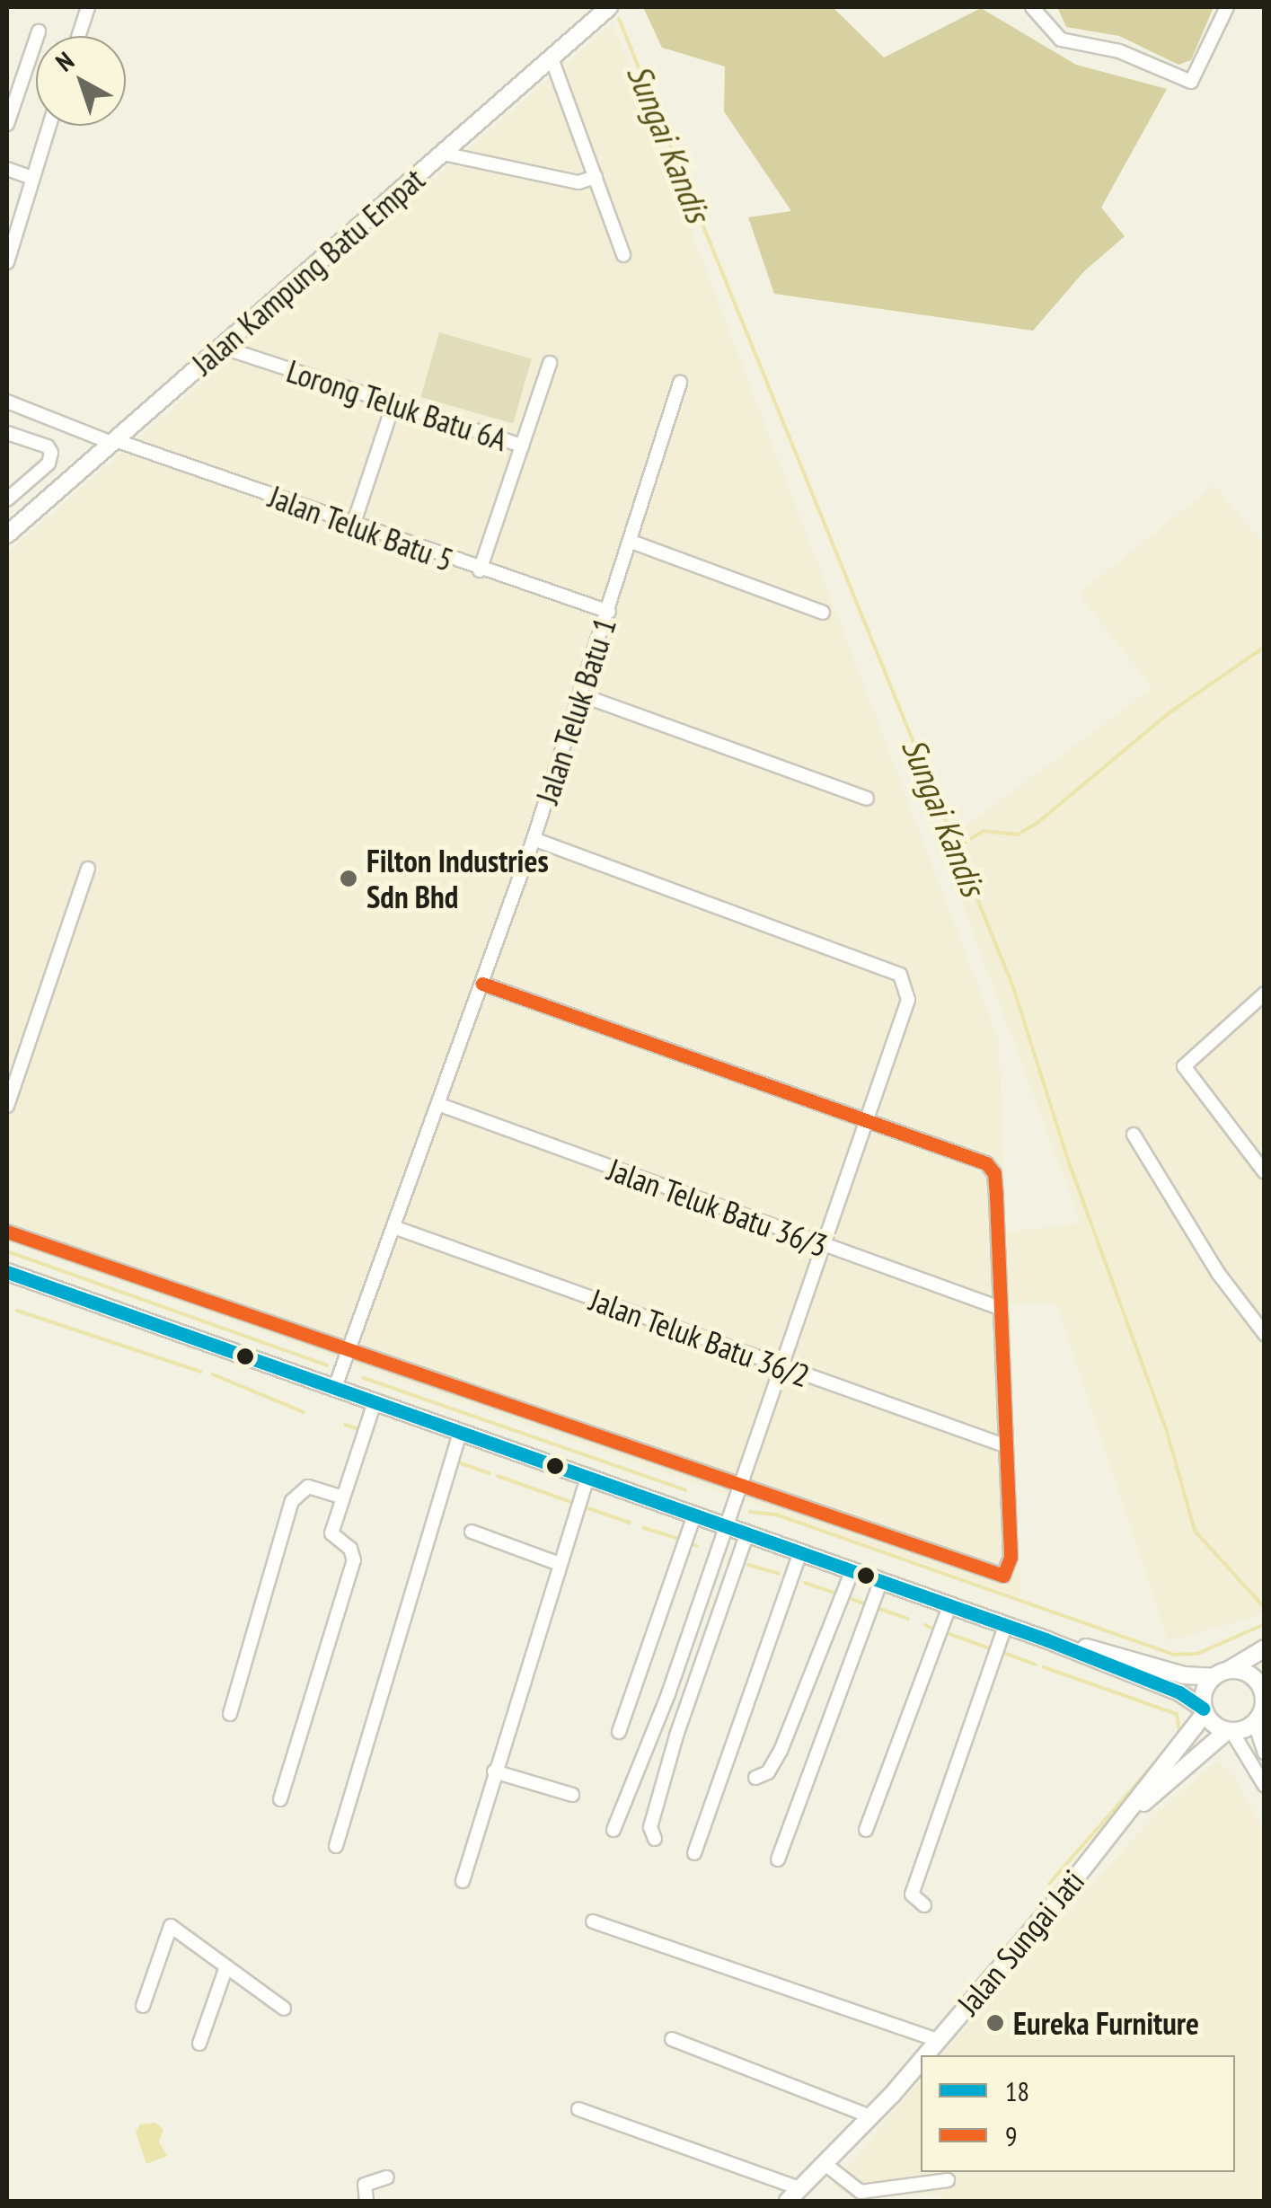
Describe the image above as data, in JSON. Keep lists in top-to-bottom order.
{
  "streets": {
    "main road": ["Jalan Kampung Batu Empat", "Jalan Sungai Jati"],
    "street": [
      "Lorong Teluk Batu 6A",
      "Jalan Teluk Batu 5",
      "Jalan Teluk Batu 1",
      "Jalan Teluk Batu 36/3",
      "Jalan Teluk Batu 36/2"
    ]
  },
  "crossings": [
    ["Jalan Kampung Batu Empat", "Lorong Teluk Batu 6A"],
    ["Jalan Kampung Batu Empat", "Jalan Teluk Batu 5"],
    ["Jalan Teluk Batu 5", "Jalan Teluk Batu 1"],
    ["Jalan Teluk Batu 1", "Jalan Teluk Batu 36/3"],
    ["Jalan Teluk Batu 1", "Jalan Teluk Batu 36/2"]
  ],
  "water": ["Sungai Kandis"],
  "places": ["Filton Industries Sdn Bhd", "Eureka Furniture"],
  "lines": ["transit line 9", "transit line 18"],
  "legend": ["18", "9"],
  "north": "top left"
}
